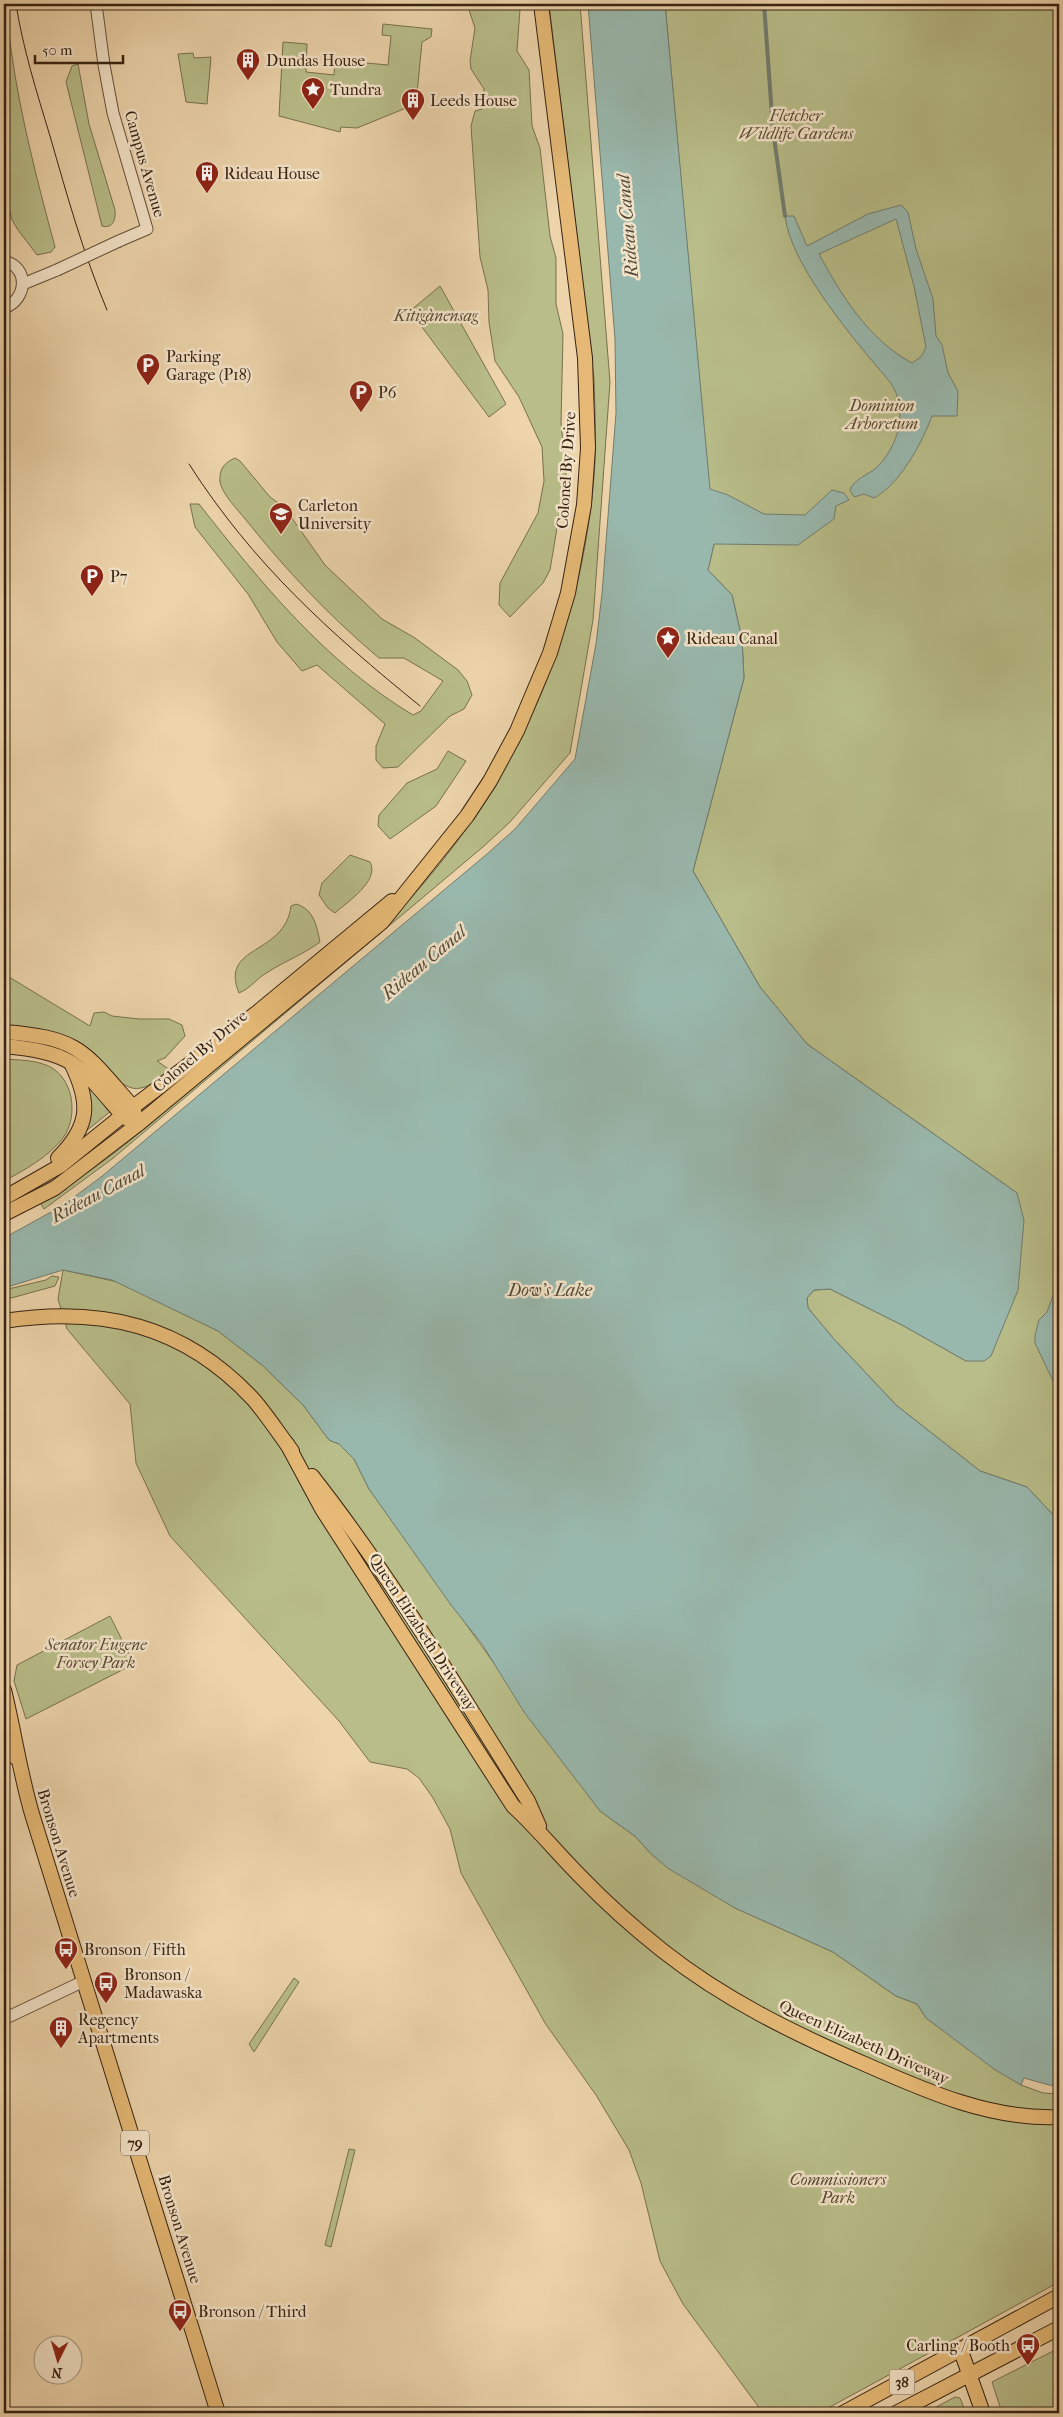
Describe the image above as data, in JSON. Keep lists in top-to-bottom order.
{
  "streets": {
    "main road": [
      "Colonel By Drive",
      "Queen Elizabeth Driveway",
      "Bronson Avenue",
      "79",
      "38"
    ],
    "street": ["Campus Avenue"]
  },
  "water": ["Rideau Canal", "Dow's Lake"],
  "parks": [
    "Fletcher Wildlife Gardens",
    "Kitigànensag",
    "Dominion Arboretum",
    "Senator Eugene Forsey Park",
    "Commissioners Park"
  ],
  "places": {
    "building": [
      "Dundas House",
      "Leeds House",
      "Rideau House",
      "Regency Apartments"
    ],
    "place": ["Tundra", "Rideau Canal"],
    "parking": ["Parking Garage (P18)", "P6", "P7"],
    "school or university": ["Carleton University"],
    "bus stop": [
      "Bronson / Fifth",
      "Bronson / Madawaska",
      "Bronson / Third",
      "Carling / Booth"
    ]
  },
  "scale_bar": "50 m",
  "north": "bottom"
}
